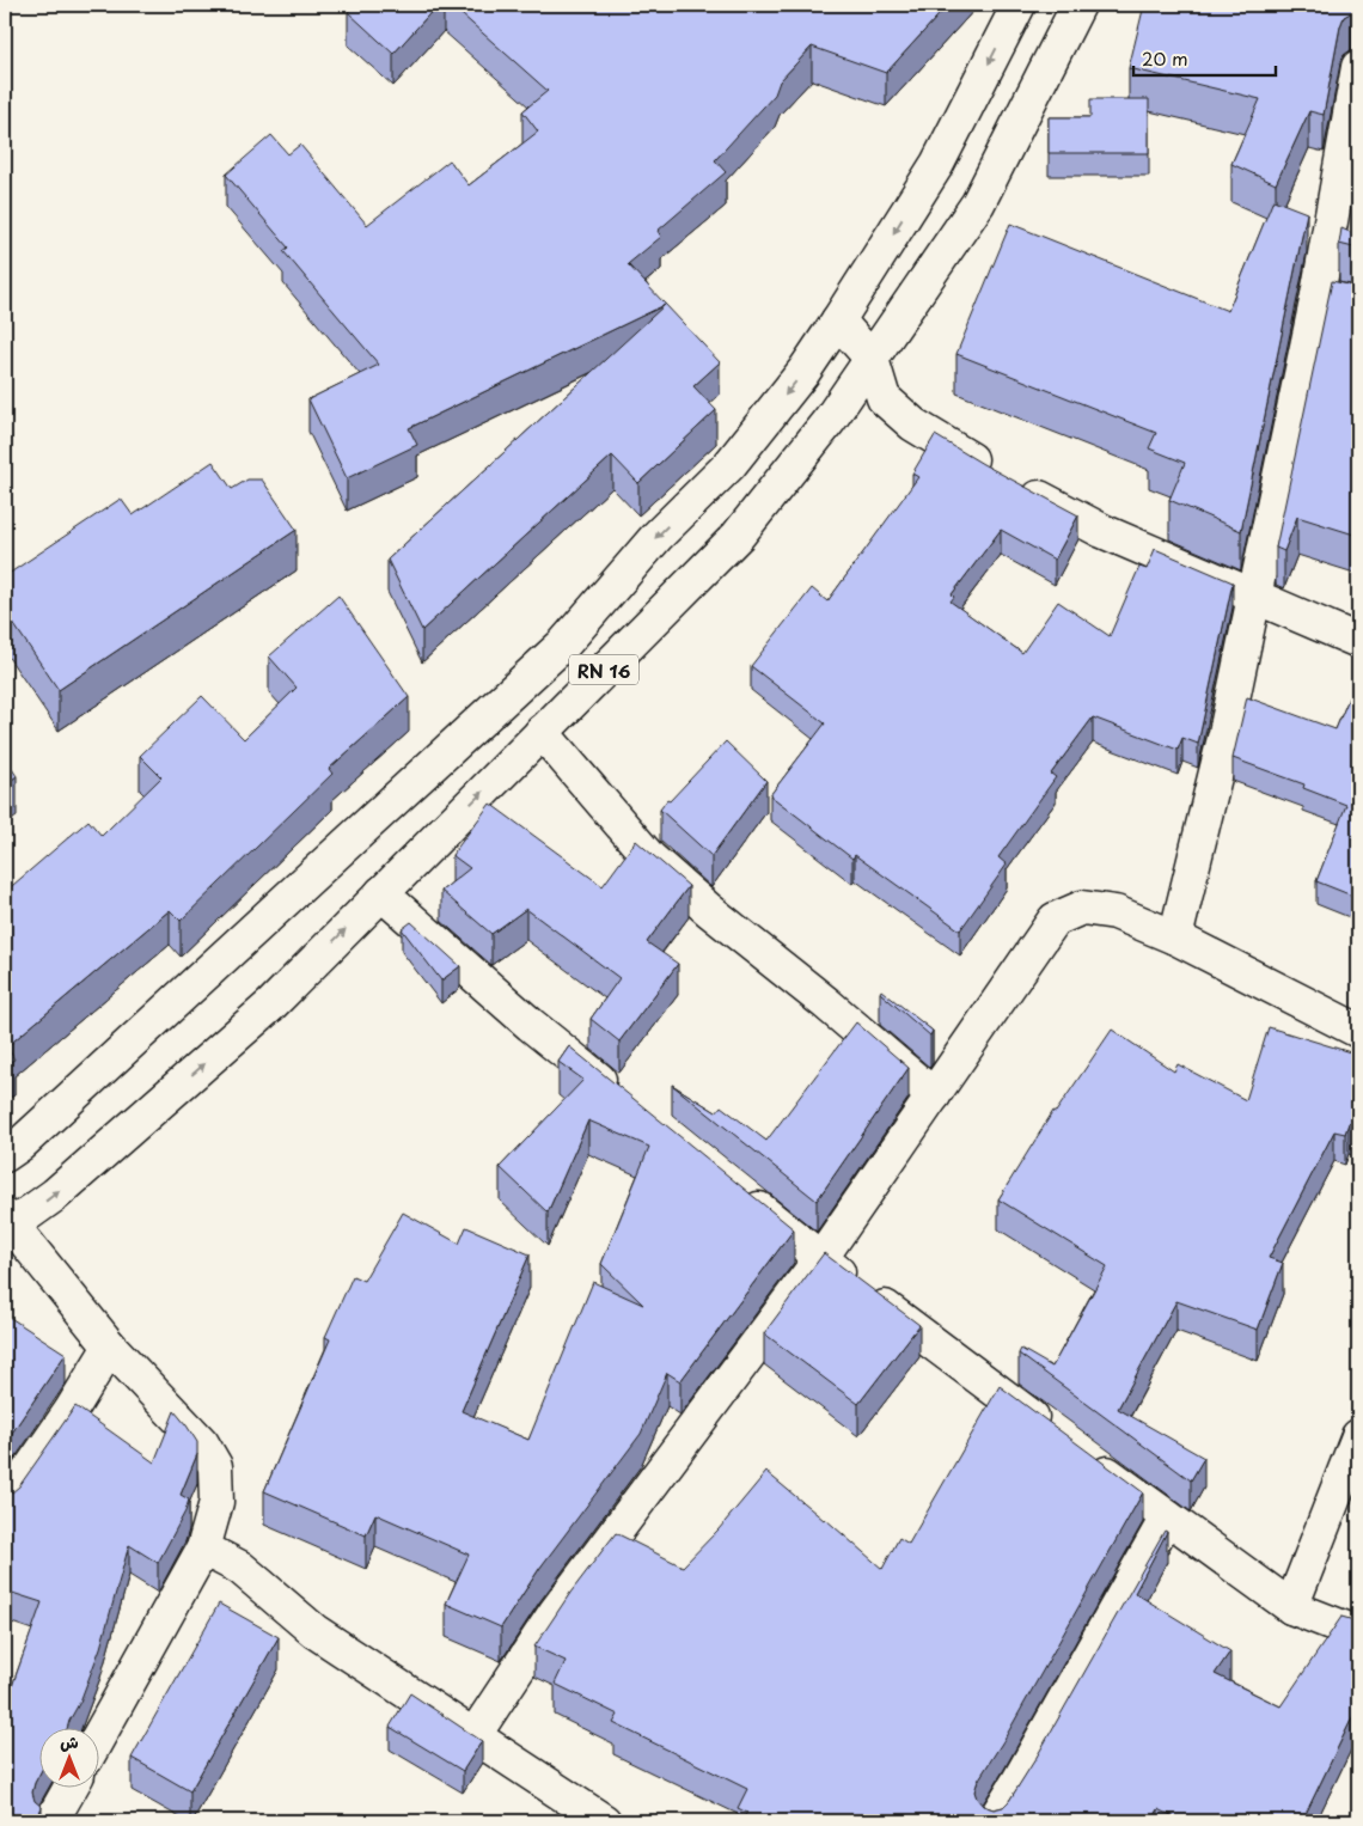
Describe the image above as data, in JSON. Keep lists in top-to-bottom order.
{
  "streets": {
    "street": ["RN 16"]
  },
  "scale_bar": "20 m",
  "north": "top"
}
